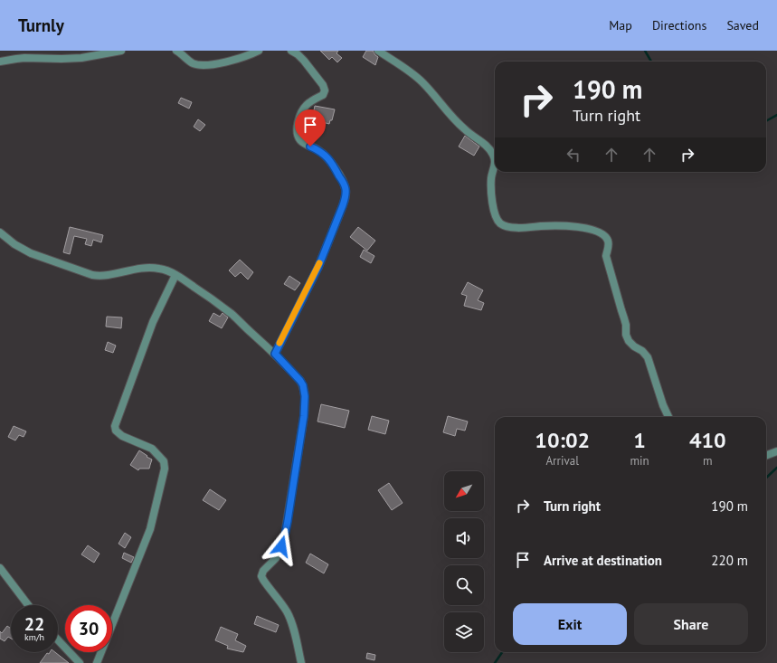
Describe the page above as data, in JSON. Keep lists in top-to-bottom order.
{
  "north": "bottom left",
  "page": {
    "header": "Turnly",
    "nav": ["Map", "Directions", "Saved"],
    "turn": ["190 m", "Turn right"],
    "eta": [
      "10:02",
      "Arrival",
      "1",
      "min",
      "410",
      "m"
    ],
    "list": [
      {
        "name": "Turn right",
        "value": "190 m"
      },
      {
        "name": "Arrive at destination",
        "value": "220 m"
      }
    ],
    "buttons": ["Exit", "Share"],
    "speed": "22 km/h",
    "limit": "30"
  }
}
